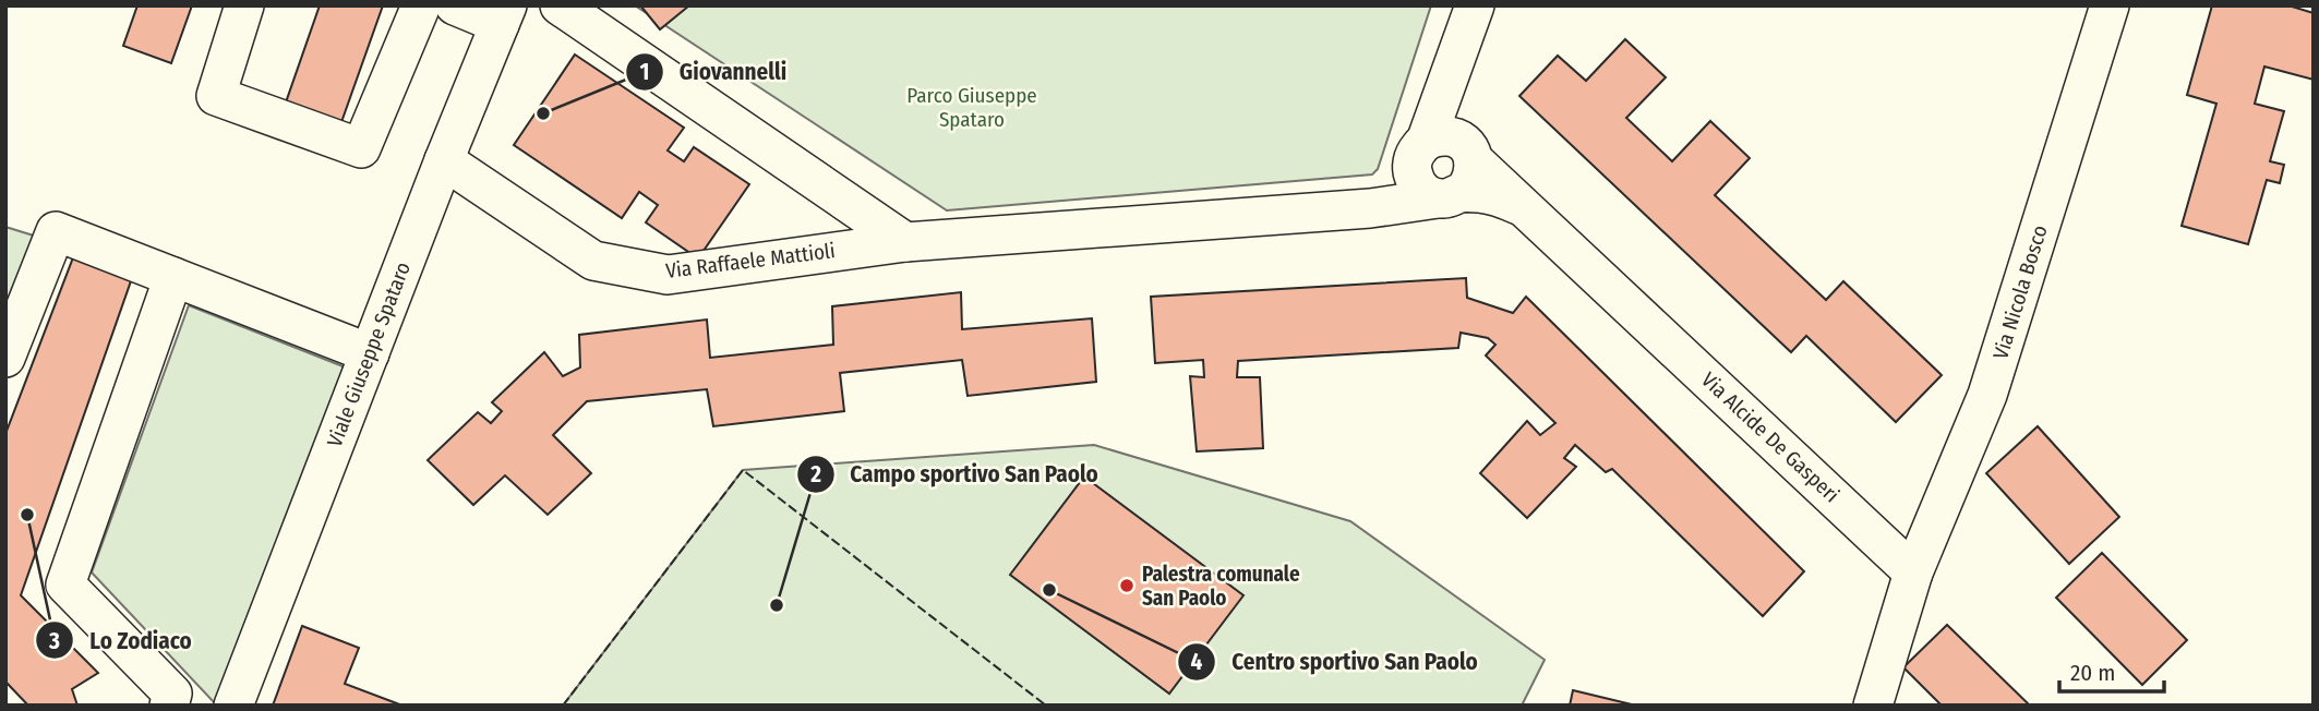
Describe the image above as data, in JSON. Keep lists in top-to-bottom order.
{
  "streets": {
    "street": [
      "Via Raffaele Mattioli",
      "Via Nicola Bosco",
      "Viale Giuseppe Spataro",
      "Via Alcide De Gasperi"
    ]
  },
  "crossings": [
    ["Via Raffaele Mattioli", "Viale Giuseppe Spataro"],
    ["Via Raffaele Mattioli", "Via Alcide De Gasperi"],
    ["Via Nicola Bosco", "Via Alcide De Gasperi"]
  ],
  "parks": ["Parco Giuseppe Spataro"],
  "places": [
    "Giovannelli",
    "Lo Zodiaco",
    "Palestra comunale San Paolo",
    "Centro sportivo San Paolo",
    "Campo sportivo San Paolo"
  ],
  "scale_bar": "20 m"
}
